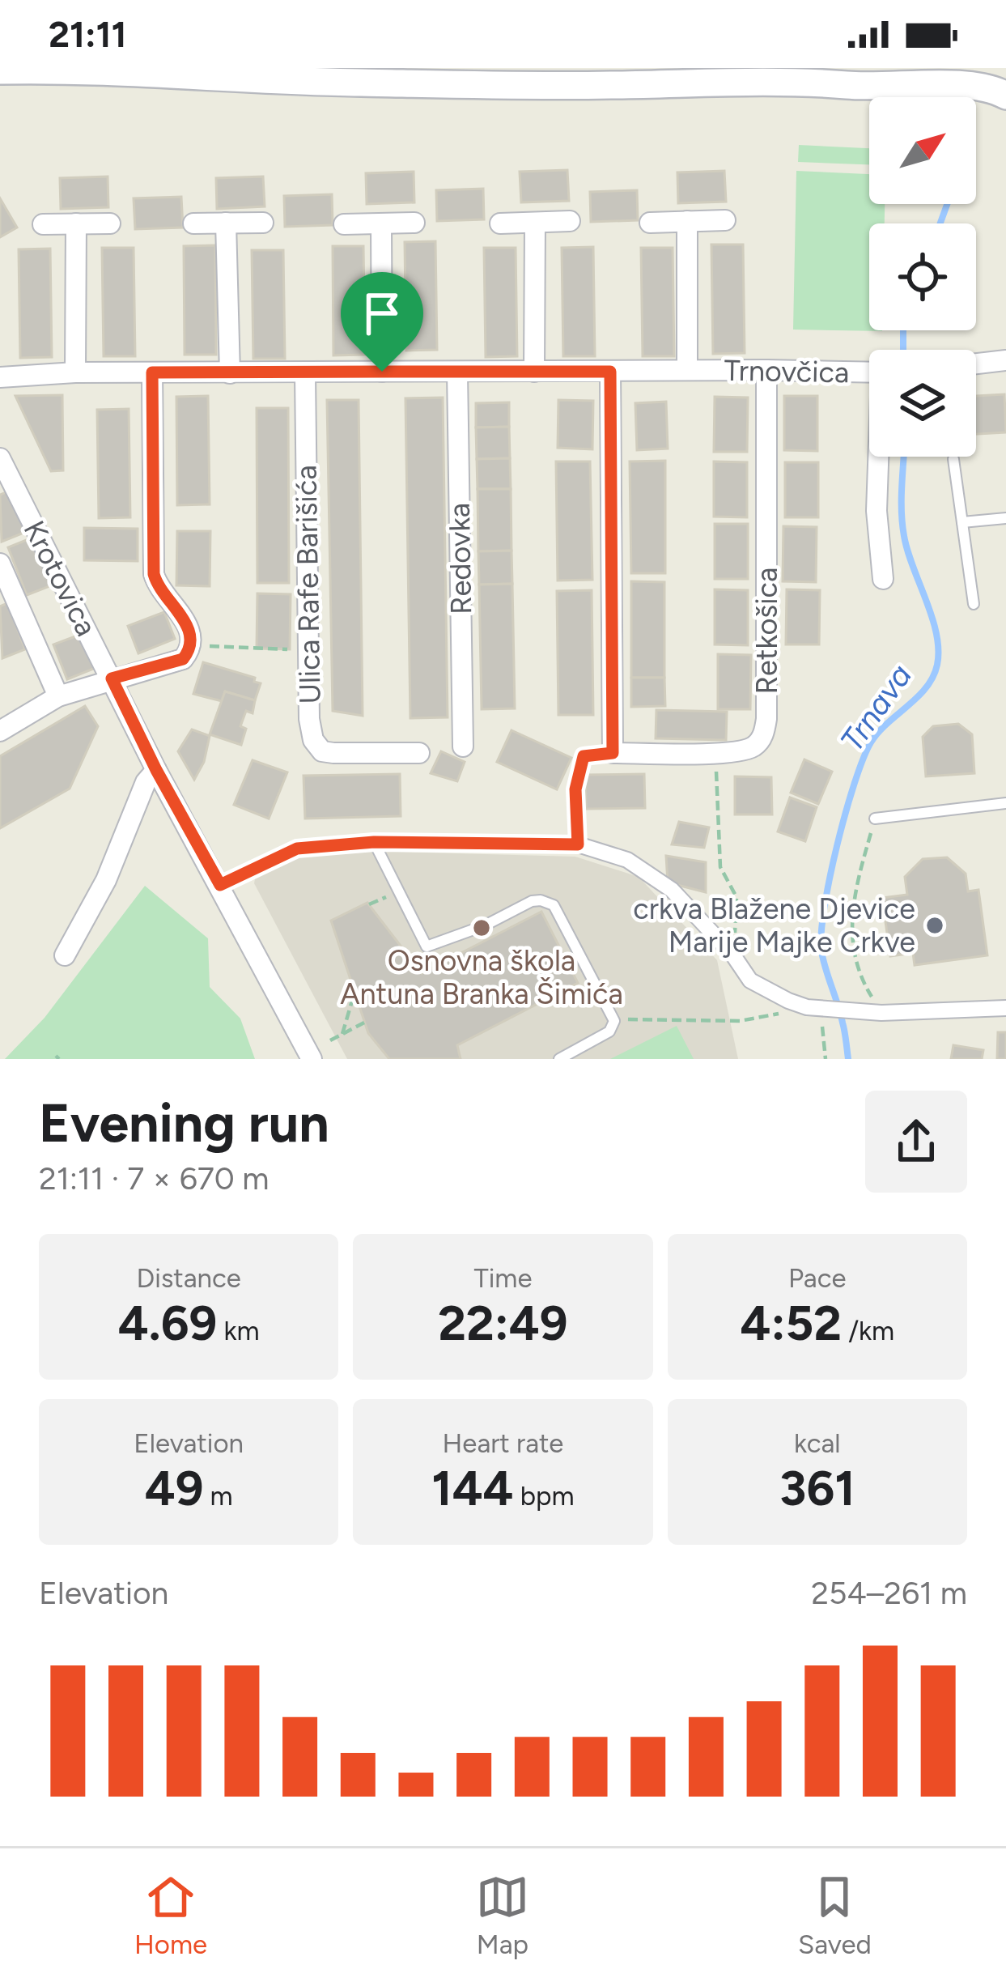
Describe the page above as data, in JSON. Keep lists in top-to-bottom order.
{
  "streets": {
    "street": [
      "Trnovčica",
      "Redovka",
      "Krotovica",
      "Ulica Rafe Barišića",
      "Retkošica"
    ]
  },
  "crossings": [
    ["Trnovčica", "Redovka"],
    ["Trnovčica", "Ulica Rafe Barišića"],
    ["Trnovčica", "Retkošica"]
  ],
  "water": ["Trnava"],
  "places": ["crkva Blažene Djevice Marije Majke Crkve", "Osnovna škola Antuna Branka Šimića"],
  "north": "top right",
  "page": {
    "status": "21:11",
    "heading": ["Evening run", "21:11 · 7 × 670 m"],
    "stats": [
      ["Distance", "4.69 km"],
      ["Time", "22:49"],
      ["Pace", "4:52 /km"],
      ["Elevation", "49 m"],
      ["Heart rate", "144 bpm"],
      ["kcal", "361"]
    ],
    "chart": ["Elevation", "254–261 m"],
    "tabs": ["Home", "Map", "Saved"]
  }
}
